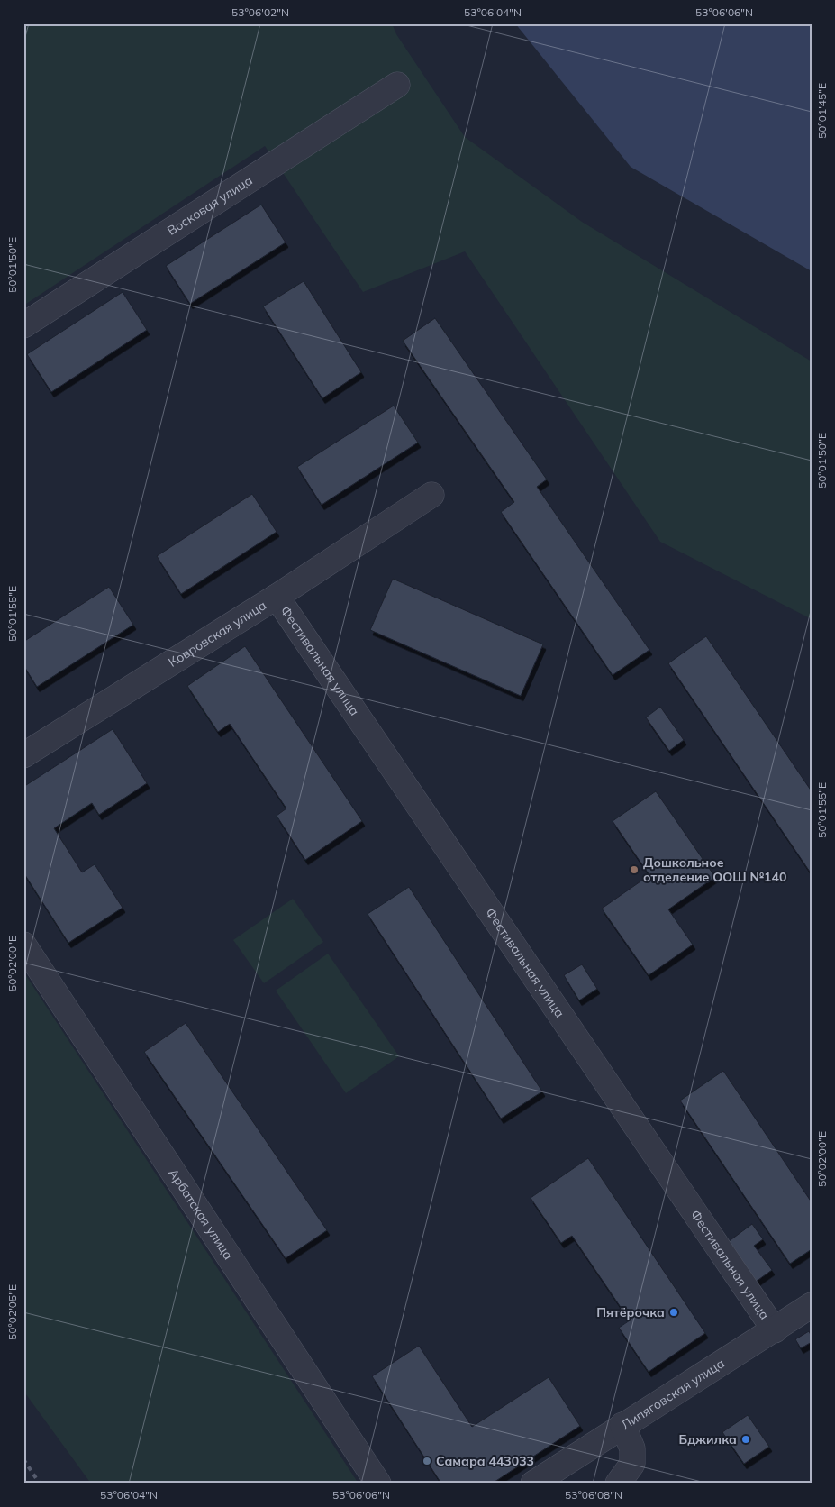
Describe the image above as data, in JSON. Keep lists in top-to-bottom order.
{
  "streets": {
    "street": [
      "Восковая улица",
      "Ковровская улица",
      "Фестивальная улица",
      "Арбатская улица",
      "Липяговская улица"
    ]
  },
  "crossings": [
    ["Ковровская улица", "Фестивальная улица"],
    ["Фестивальная улица", "Липяговская улица"]
  ],
  "places": [
    "Дошкольное отделение ООШ №140",
    "Пятёрочка",
    "Бджилка",
    "Самара 443033"
  ],
  "coordinates": [
    "53°06'02\"N",
    "53°06'04\"N",
    "53°06'06\"N",
    "50°01'45\"E",
    "50°01'50\"E",
    "50°01'55\"E",
    "50°02'00\"E",
    "50°02'05\"E",
    "53°06'08\"N"
  ]
}
